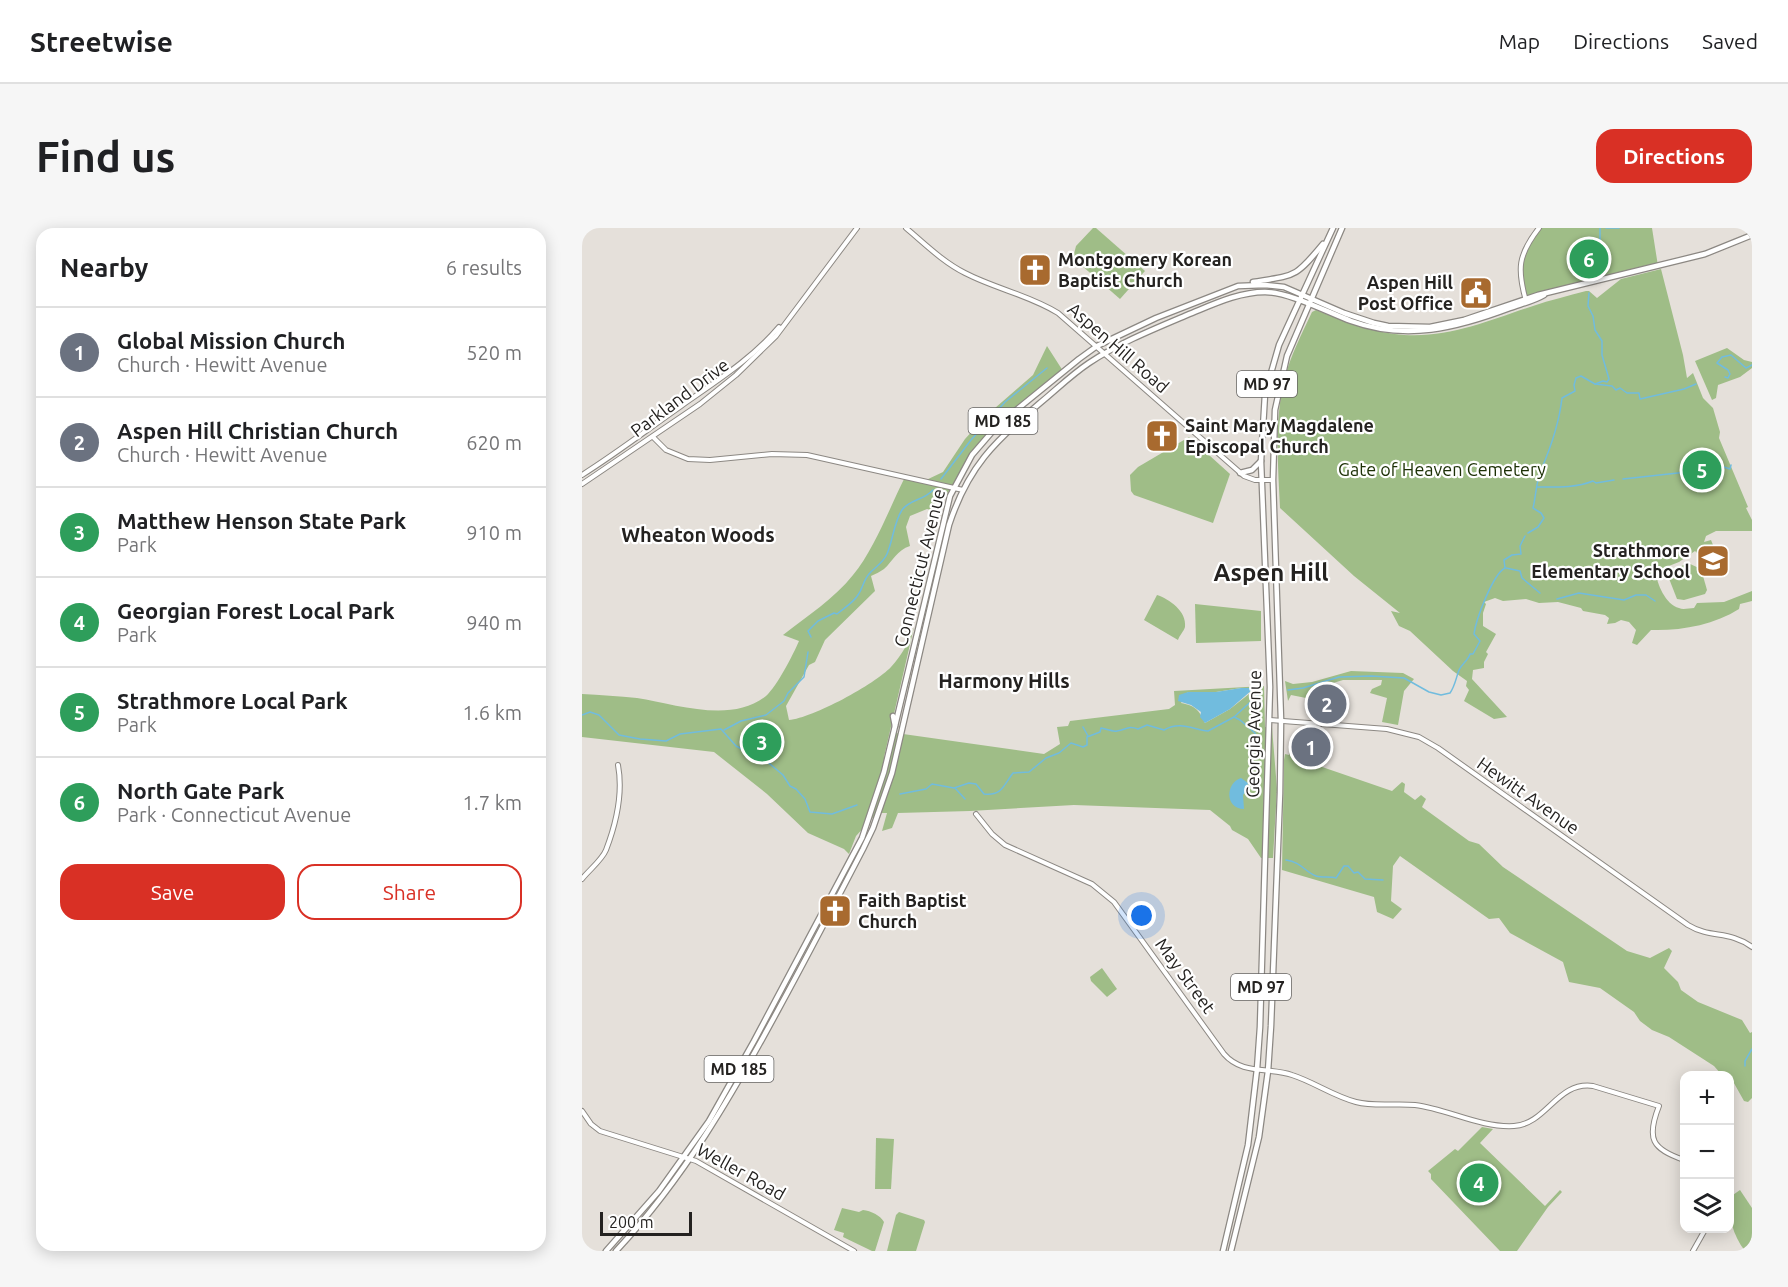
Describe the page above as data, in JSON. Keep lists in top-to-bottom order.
{
  "streets": {
    "main road": [
      "MD 97",
      "MD 185",
      "Connecticut Avenue",
      "Georgia Avenue"
    ],
    "street": [
      "Aspen Hill Road",
      "Parkland Drive",
      "Hewitt Avenue",
      "May Street",
      "Weller Road"
    ]
  },
  "crossings": [
    ["Aspen Hill Road", "Connecticut Avenue"],
    ["Aspen Hill Road", "Georgia Avenue"],
    ["Connecticut Avenue", "Georgia Avenue"],
    ["Connecticut Avenue", "Weller Road"],
    ["Georgia Avenue", "Hewitt Avenue"],
    ["Georgia Avenue", "May Street"]
  ],
  "districts": ["Wheaton Woods", "Aspen Hill", "Harmony Hills"],
  "parks": ["Gate of Heaven Cemetery"],
  "places": {
    "church": ["Montgomery Korean Baptist Church", "Saint Mary Magdalene Episcopal Church", "Faith Baptist Church"],
    "public building": ["Aspen Hill Post Office"],
    "school or university": ["Strathmore Elementary School"]
  },
  "scale_bar": "200 m",
  "page": {
    "header": "Streetwise",
    "nav": ["Map", "Directions", "Saved"],
    "buttons": [
      "Directions",
      ["Save", "Share"]
    ],
    "title": "Find us",
    "heading": ["Nearby", "6 results"],
    "pins": [
      "6",
      "5",
      "2",
      "3",
      "1",
      "4"
    ],
    "list": [
      {
        "mark": "1",
        "name": "Global Mission Church",
        "note": "Church · Hewitt Avenue",
        "value": "520 m"
      },
      {
        "mark": "2",
        "name": "Aspen Hill Christian Church",
        "note": "Church · Hewitt Avenue",
        "value": "620 m"
      },
      {
        "mark": "3",
        "name": "Matthew Henson State Park",
        "note": "Park",
        "value": "910 m"
      },
      {
        "mark": "4",
        "name": "Georgian Forest Local Park",
        "note": "Park",
        "value": "940 m"
      },
      {
        "mark": "5",
        "name": "Strathmore Local Park",
        "note": "Park",
        "value": "1.6 km"
      },
      {
        "mark": "6",
        "name": "North Gate Park",
        "note": "Park · Connecticut Avenue",
        "value": "1.7 km"
      }
    ],
    "map_buttons": ["+", "−"],
    "scale": "200 m"
  }
}
